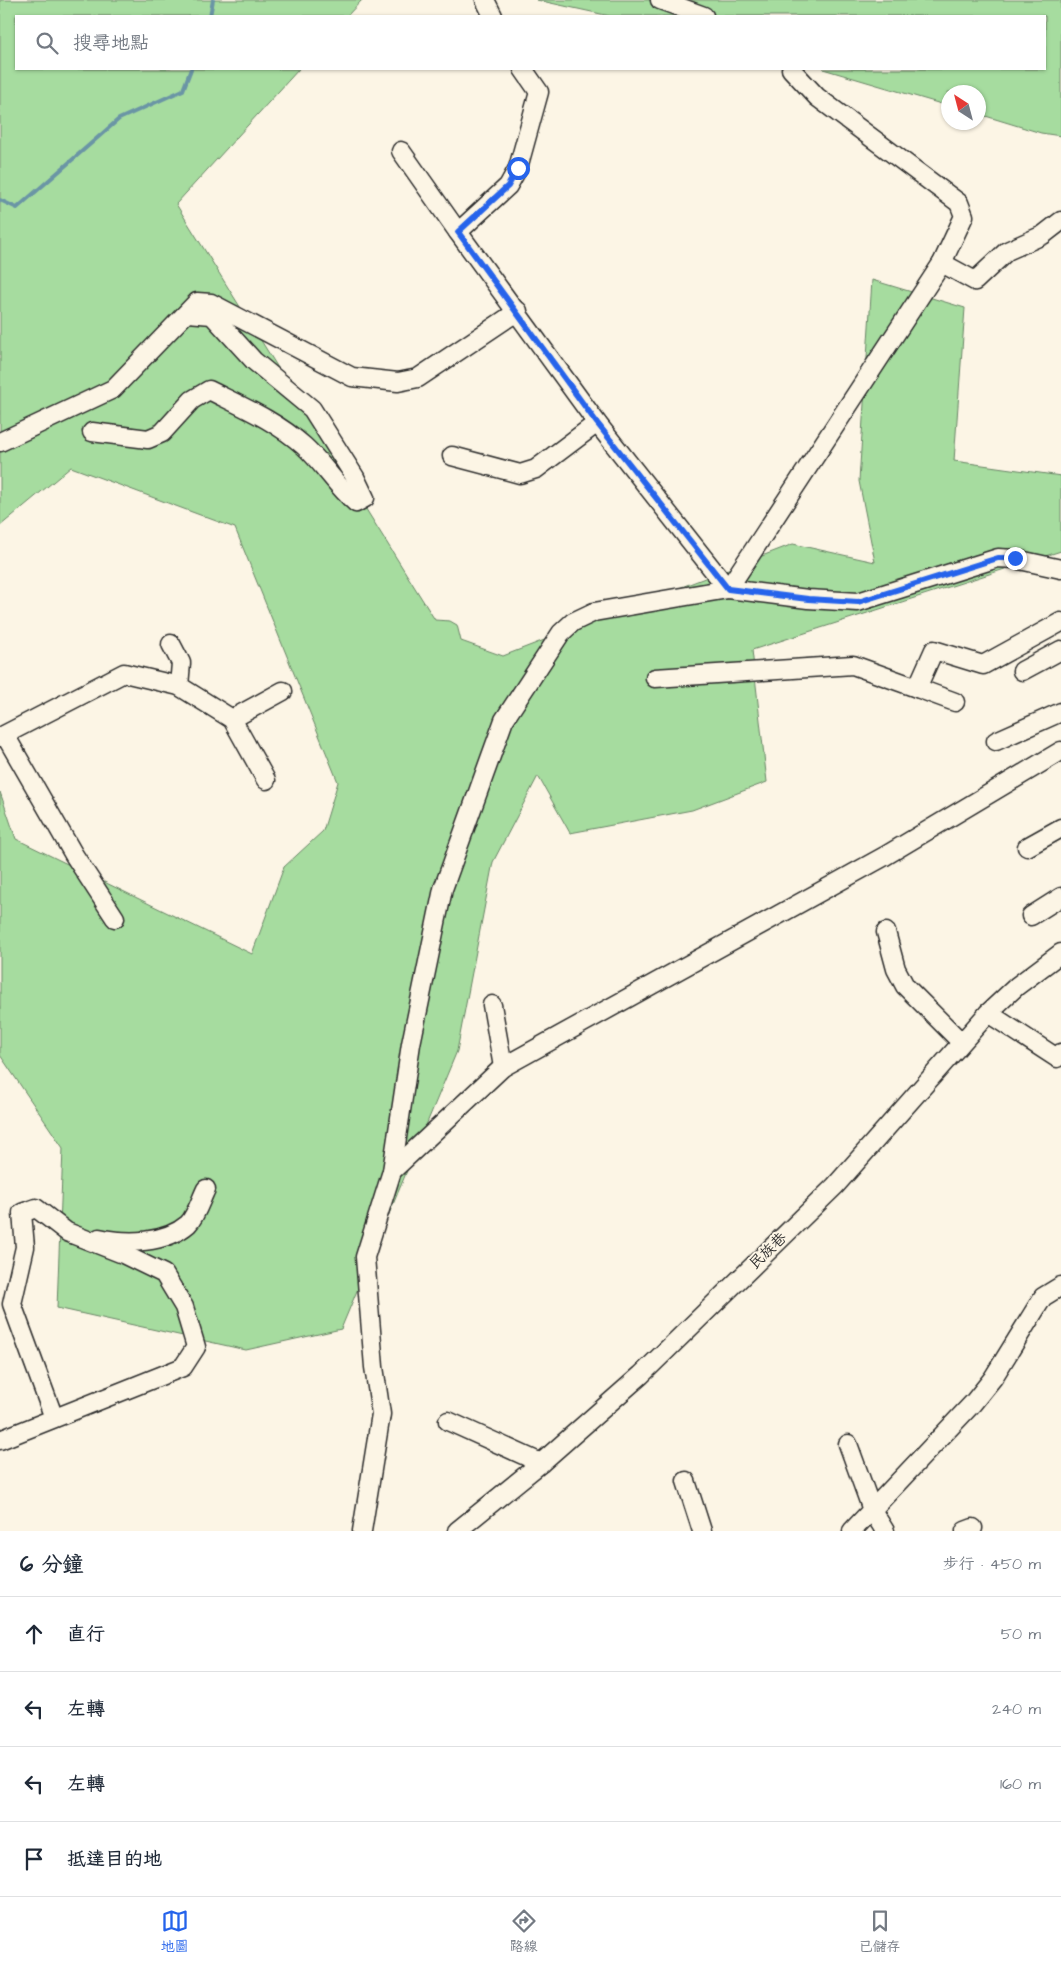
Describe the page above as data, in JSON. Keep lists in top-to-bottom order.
{
  "streets": {
    "street": ["民族巷"]
  },
  "north": "top left",
  "page": {
    "search": "搜尋地點",
    "heading": ["6 分鐘", "步行 · 450 m"],
    "list": [
      ["直行", "50 m"],
      ["左轉", "240 m"],
      ["左轉", "160 m"],
      "抵達目的地"
    ],
    "nav": ["地圖", "路線", "已儲存"]
  }
}
